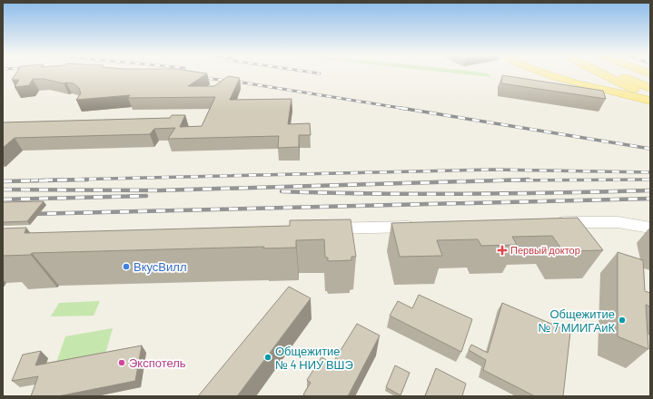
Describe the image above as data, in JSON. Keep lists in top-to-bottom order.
{
  "places": {
    "health": ["Первый доктор"],
    "other": [
      "ВкусВилл",
      "Общежитие № 7 МИИГАиК",
      "Общежитие № 4 НИУ ВШЭ",
      "Экспотель"
    ]
  }
}
